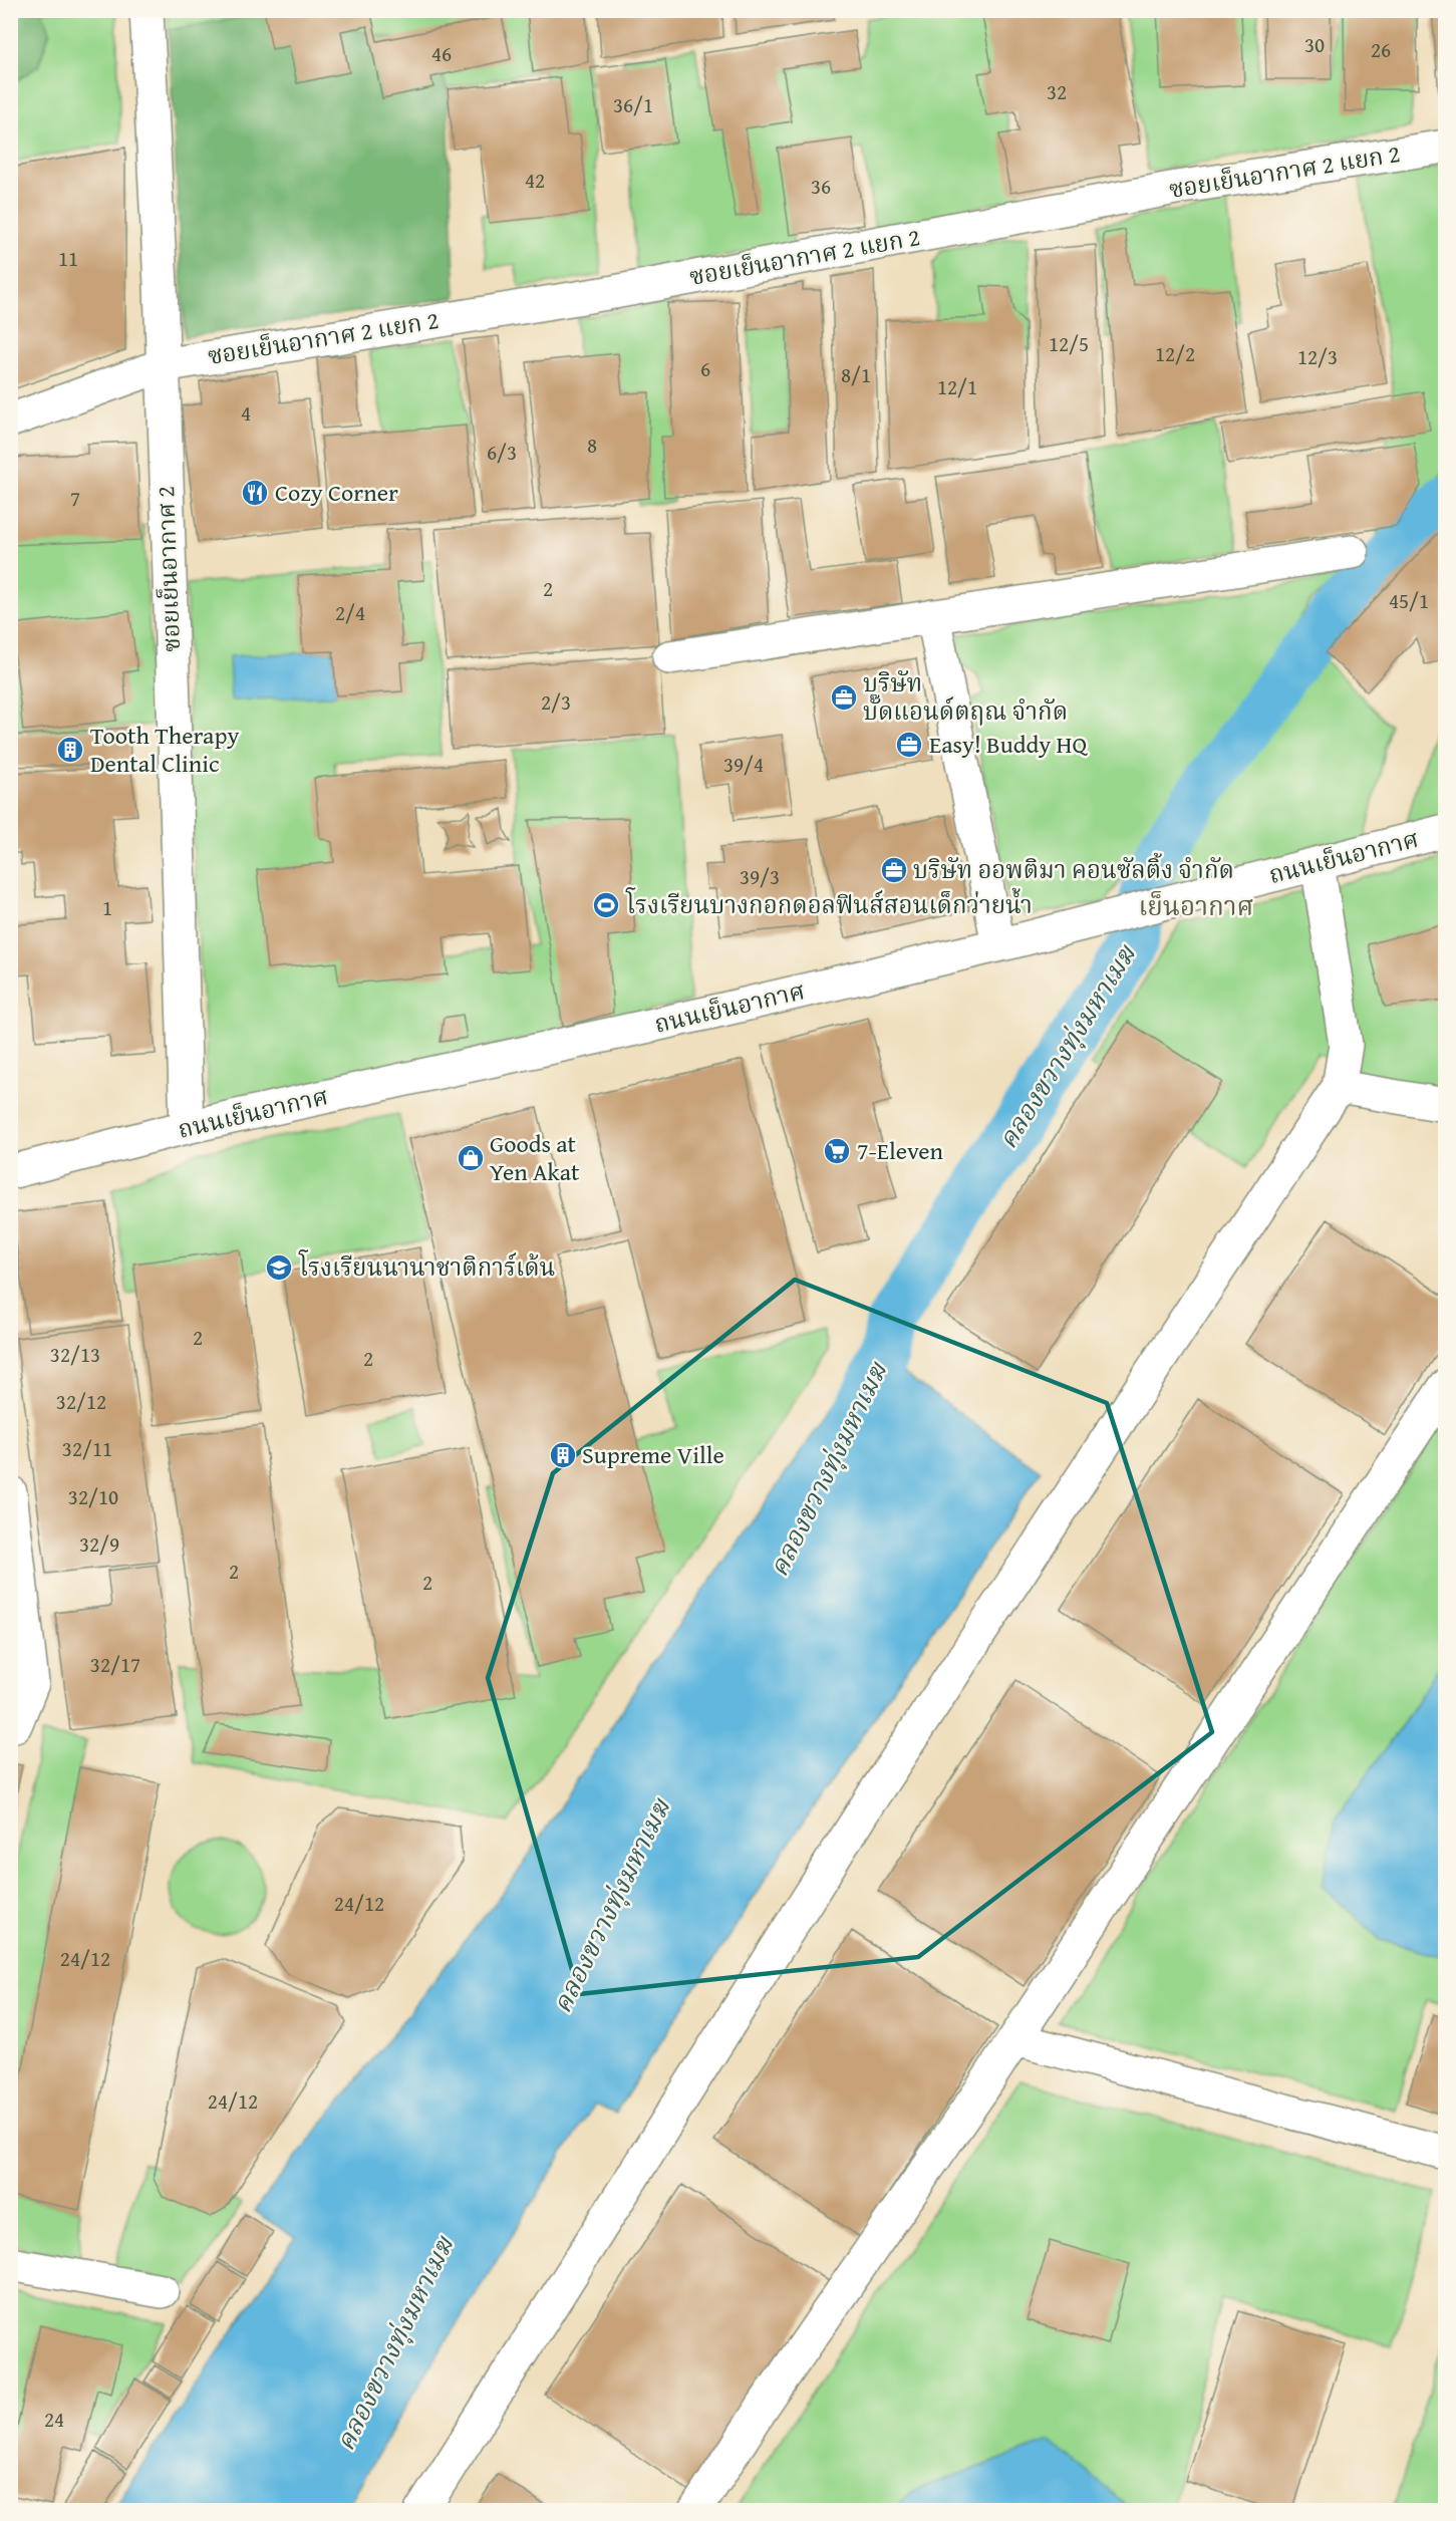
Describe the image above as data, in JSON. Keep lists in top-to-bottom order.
{
  "streets": {
    "street": ["ซอยเย็นอากาศ 2 แยก 2", "ซอยเย็นอากาศ 2", "ถนนเย็นอากาศ"]
  },
  "crossings": [
    ["ซอยเย็นอากาศ 2 แยก 2", "ซอยเย็นอากาศ 2"],
    ["ซอยเย็นอากาศ 2", "ถนนเย็นอากาศ"]
  ],
  "districts": ["เย็นอากาศ"],
  "water": ["คลองขวางทุ่งมหาเมฆ"],
  "places": {
    "restaurant": ["Cozy Corner"],
    "office": ["บริษัท บั๊ดแอนด์ตฤณ จำกัด", "Easy! Buddy HQ", "บริษัท ออพติมา คอนซัลติ้ง จำกัด"],
    "building": ["Tooth Therapy Dental Clinic", "Supreme Ville"],
    "sports": ["โรงเรียนบางกอกดอลฟินส์สอนเด็กว่ายน้ำ"],
    "supermarket": ["7-Eleven"],
    "shop": ["Goods at Yen Akat"],
    "school or university": ["โรงเรียนนานาชาติการ์เด้น"]
  },
  "house_numbers": [
    "30",
    "26",
    "46",
    "32",
    "36/1",
    "42",
    "36",
    "11",
    "12/5",
    "12/2",
    "12/3",
    "6",
    "8/1",
    "12/1",
    "4",
    "8",
    "6/3",
    "7",
    "2",
    "45/1",
    "2/4",
    "2/3",
    "39/4",
    "39/3",
    "1",
    "2",
    "32/13",
    "2",
    "32/12",
    "32/11",
    "32/10",
    "32/9",
    "2",
    "2",
    "32/17",
    "24/12",
    "24/12",
    "24/12",
    "24"
  ]
}
